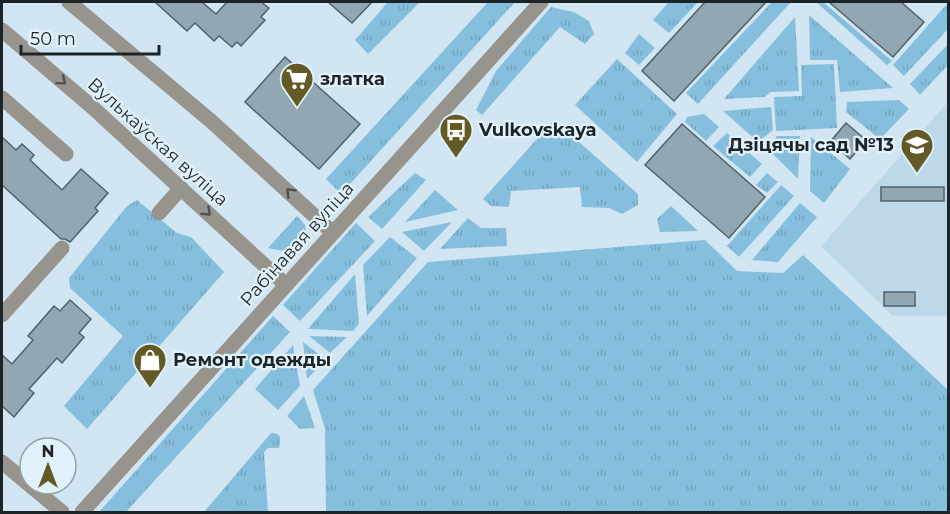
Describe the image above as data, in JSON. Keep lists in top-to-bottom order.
{
  "streets": {
    "street": ["Вулькаўская вуліца", "Рабінавая вуліца"]
  },
  "crossings": [
    ["Вулькаўская вуліца", "Рабінавая вуліца"]
  ],
  "places": {
    "supermarket": ["златка"],
    "bus stop": ["Vulkovskaya"],
    "school or university": ["Дзіцячы сад №13"],
    "shop": ["Ремонт одежды"]
  },
  "scale_bar": "50 m",
  "north": "top"
}
